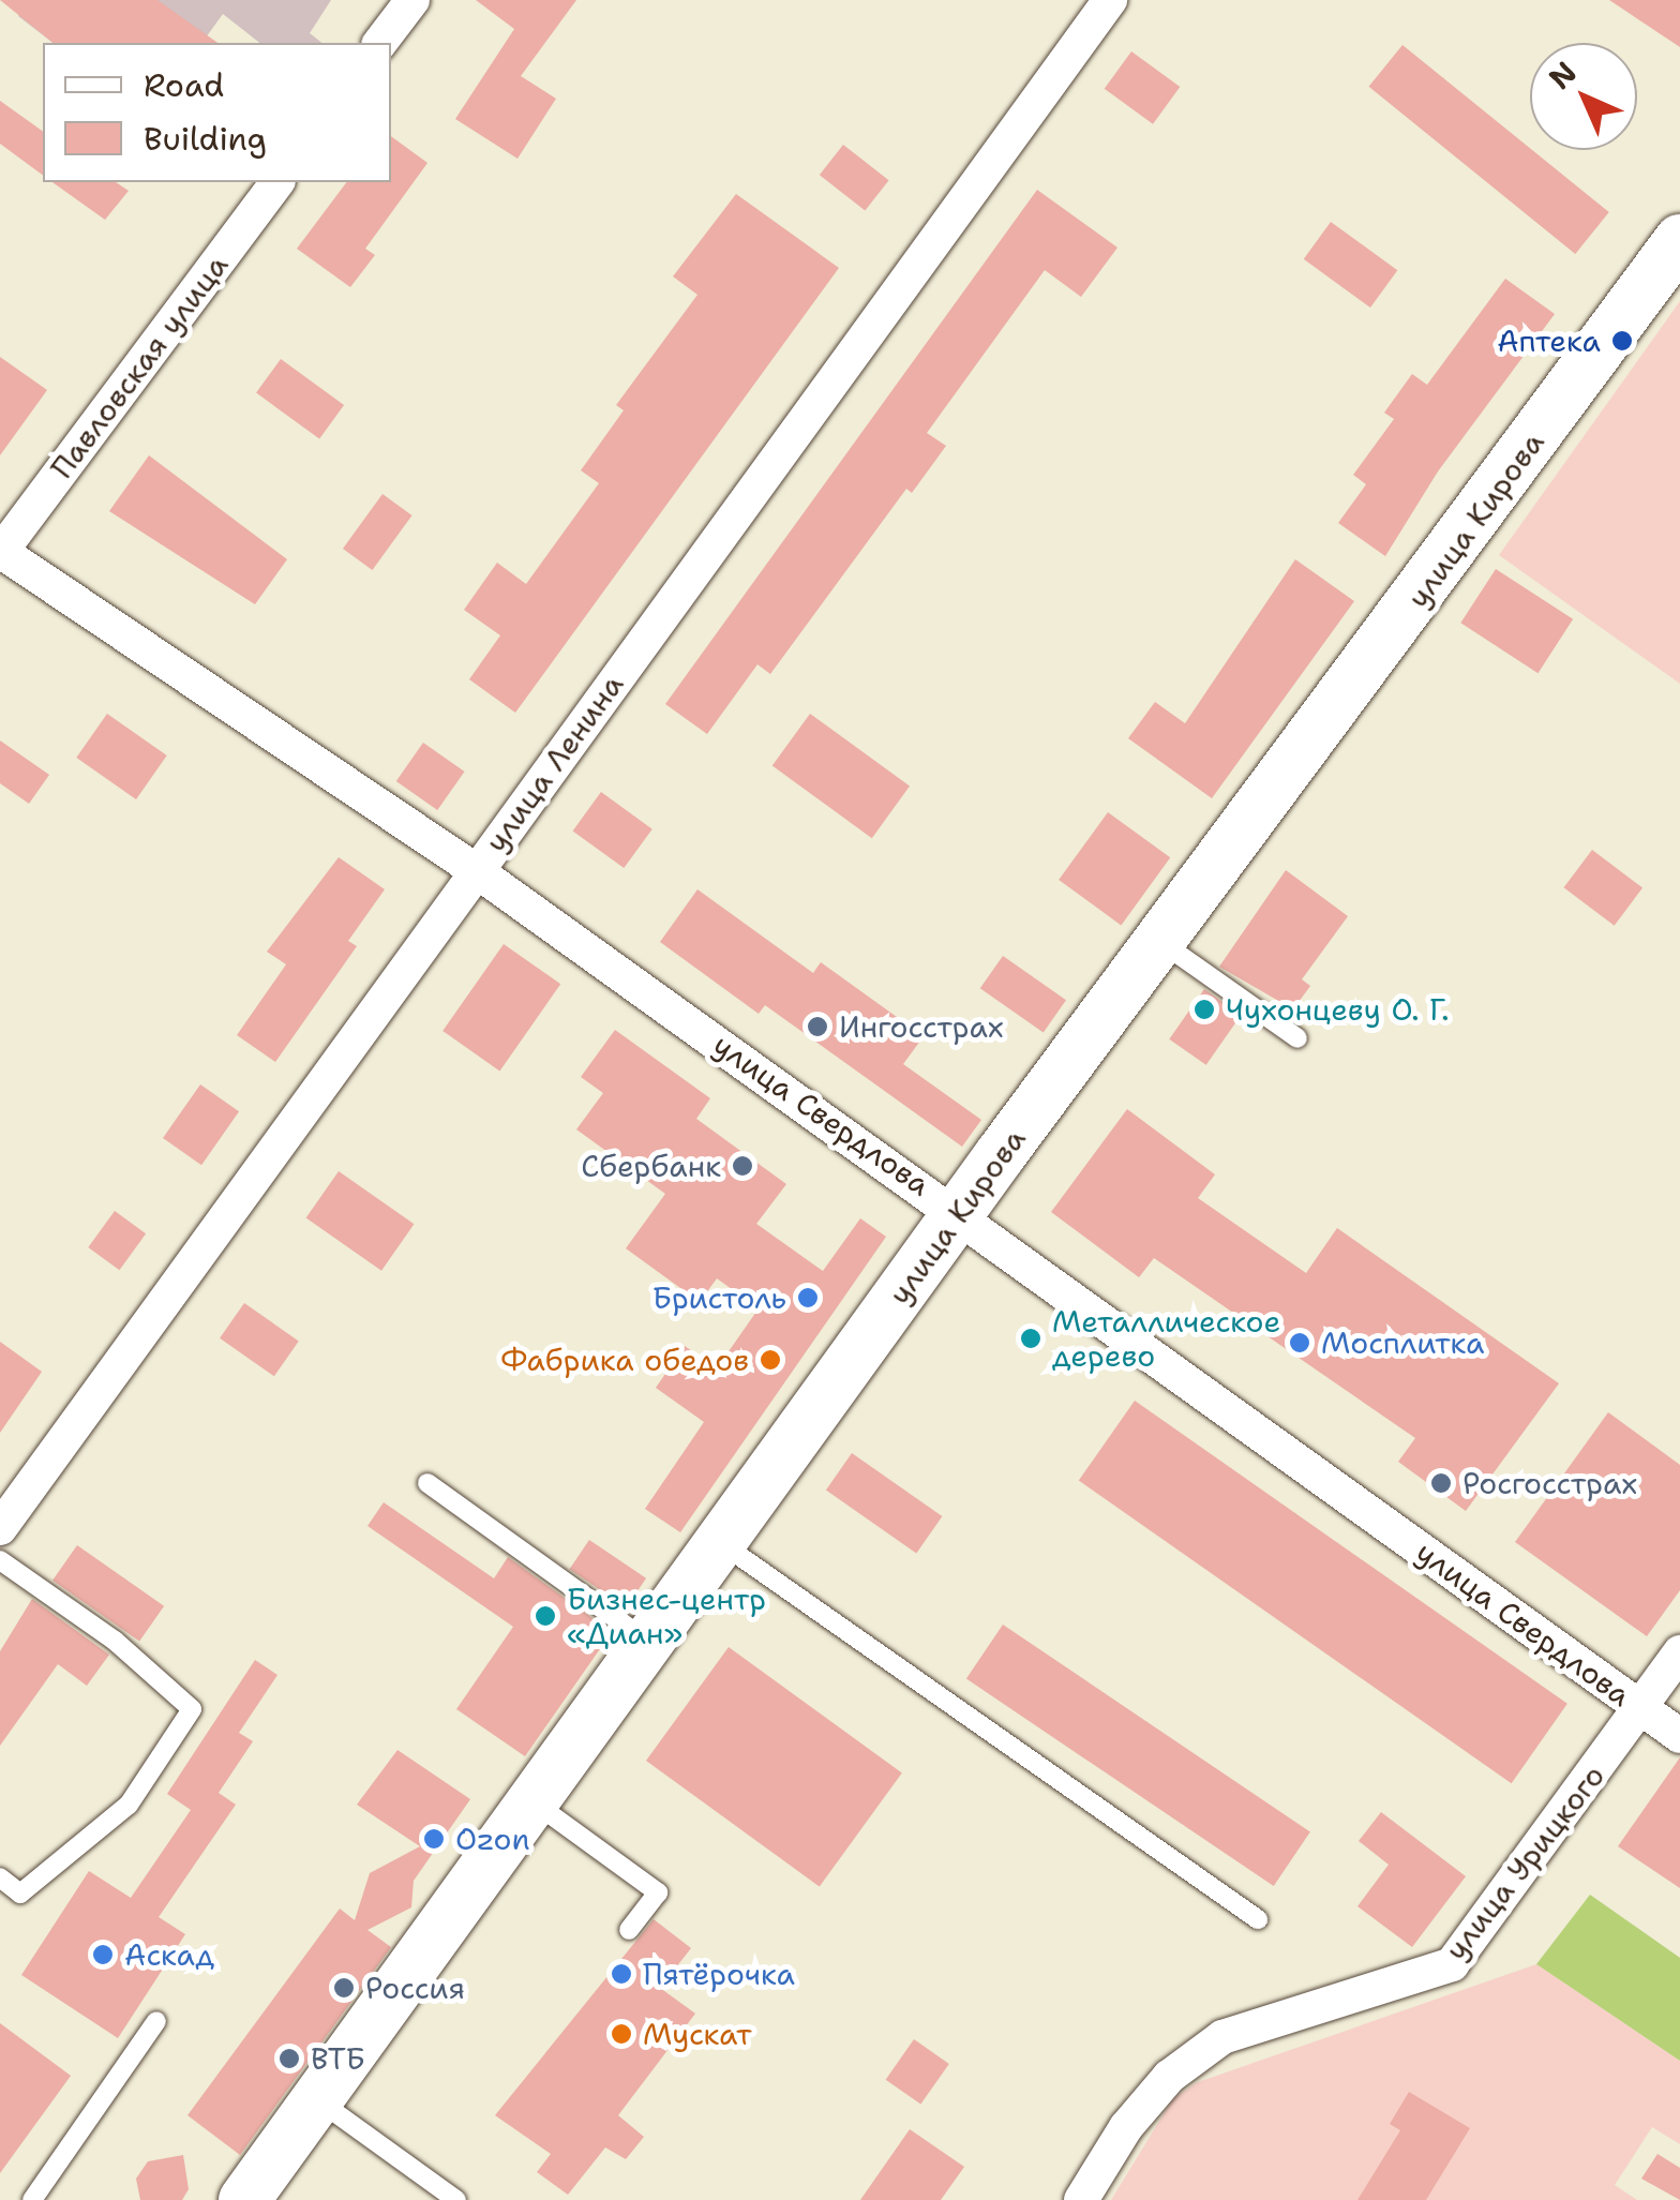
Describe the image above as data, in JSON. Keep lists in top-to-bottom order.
{
  "streets": {
    "street": [
      "Павловская улица",
      "улица Кирова",
      "улица Ленина",
      "улица Свердлова",
      "улица Урицкого"
    ]
  },
  "crossings": [
    ["Павловская улица", "улица Свердлова"],
    ["улица Кирова", "улица Свердлова"],
    ["улица Ленина", "улица Свердлова"],
    ["улица Свердлова", "улица Урицкого"]
  ],
  "places": [
    "Аптека",
    "Чухонцеву О. Г.",
    "Ингосстрах",
    "Сбербанк",
    "Бристоль",
    "Металлическое дерево",
    "Мосплитка",
    "Фабрика обедов",
    "Росгосстрах",
    "Бизнес-центр «Диан»",
    "Ozon",
    "Аскад",
    "Пятёрочка",
    "Россия",
    "Мускат",
    "ВТБ"
  ],
  "legend": ["Road", "Building"],
  "north": "top left"
}
